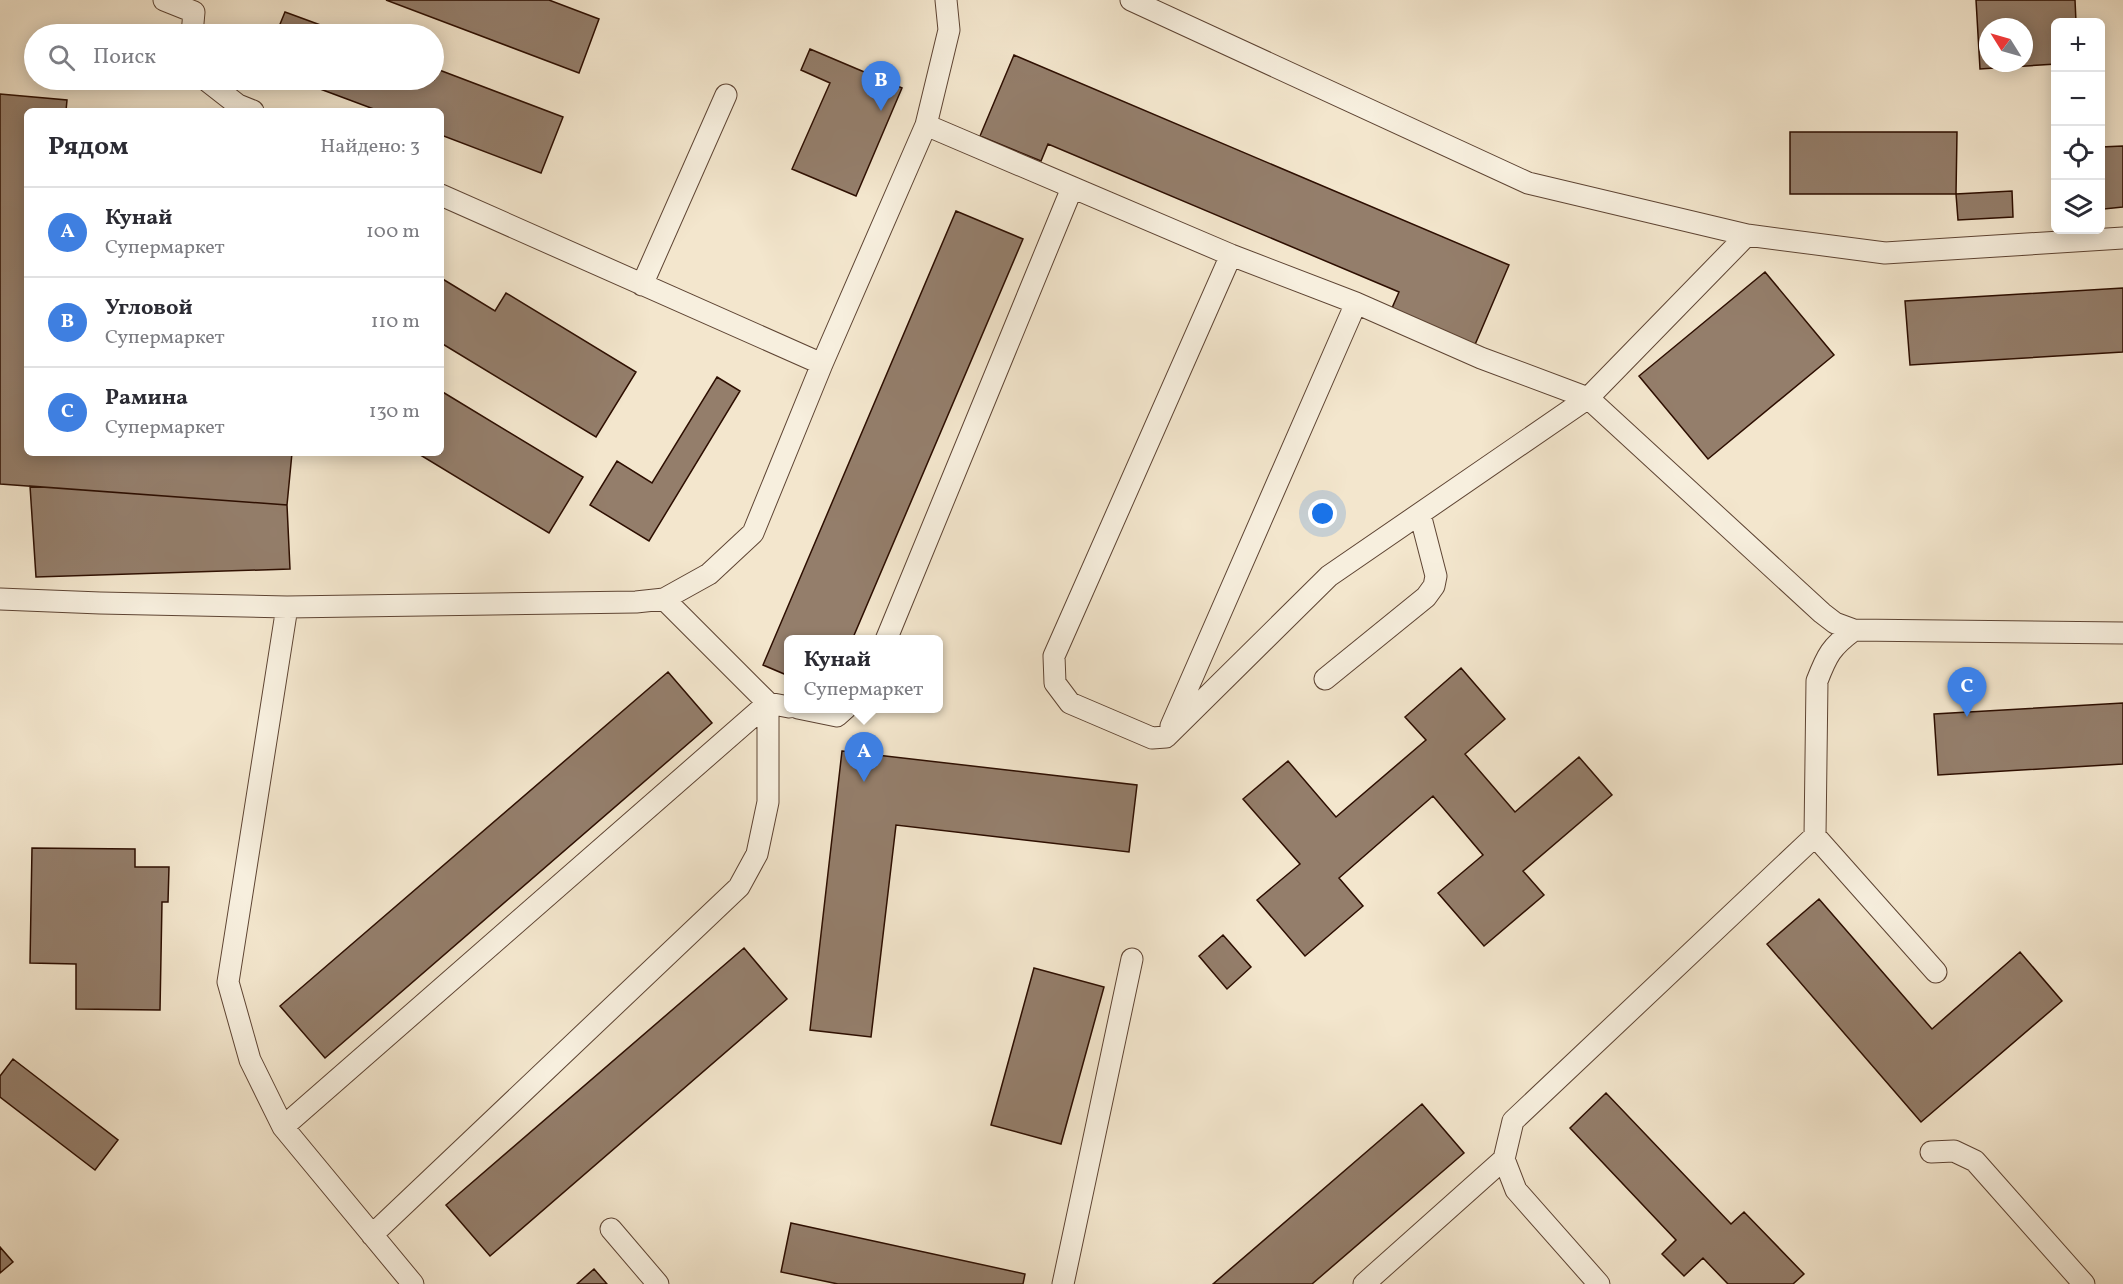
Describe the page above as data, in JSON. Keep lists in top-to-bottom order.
{
  "north": "top left",
  "page": {
    "map_buttons": ["+", "−"],
    "search": "Поиск",
    "pins": ["B", "C", "A"],
    "heading": ["Рядом", "Найдено: 3"],
    "list": [
      {
        "mark": "A",
        "name": "Кунай",
        "note": "Супермаркет",
        "value": "100 m"
      },
      {
        "mark": "B",
        "name": "Угловой",
        "note": "Супермаркет",
        "value": "110 m"
      },
      {
        "mark": "C",
        "name": "Рамина",
        "note": "Супермаркет",
        "value": "130 m"
      }
    ],
    "popup": ["Кунай", "Супермаркет"]
  }
}
